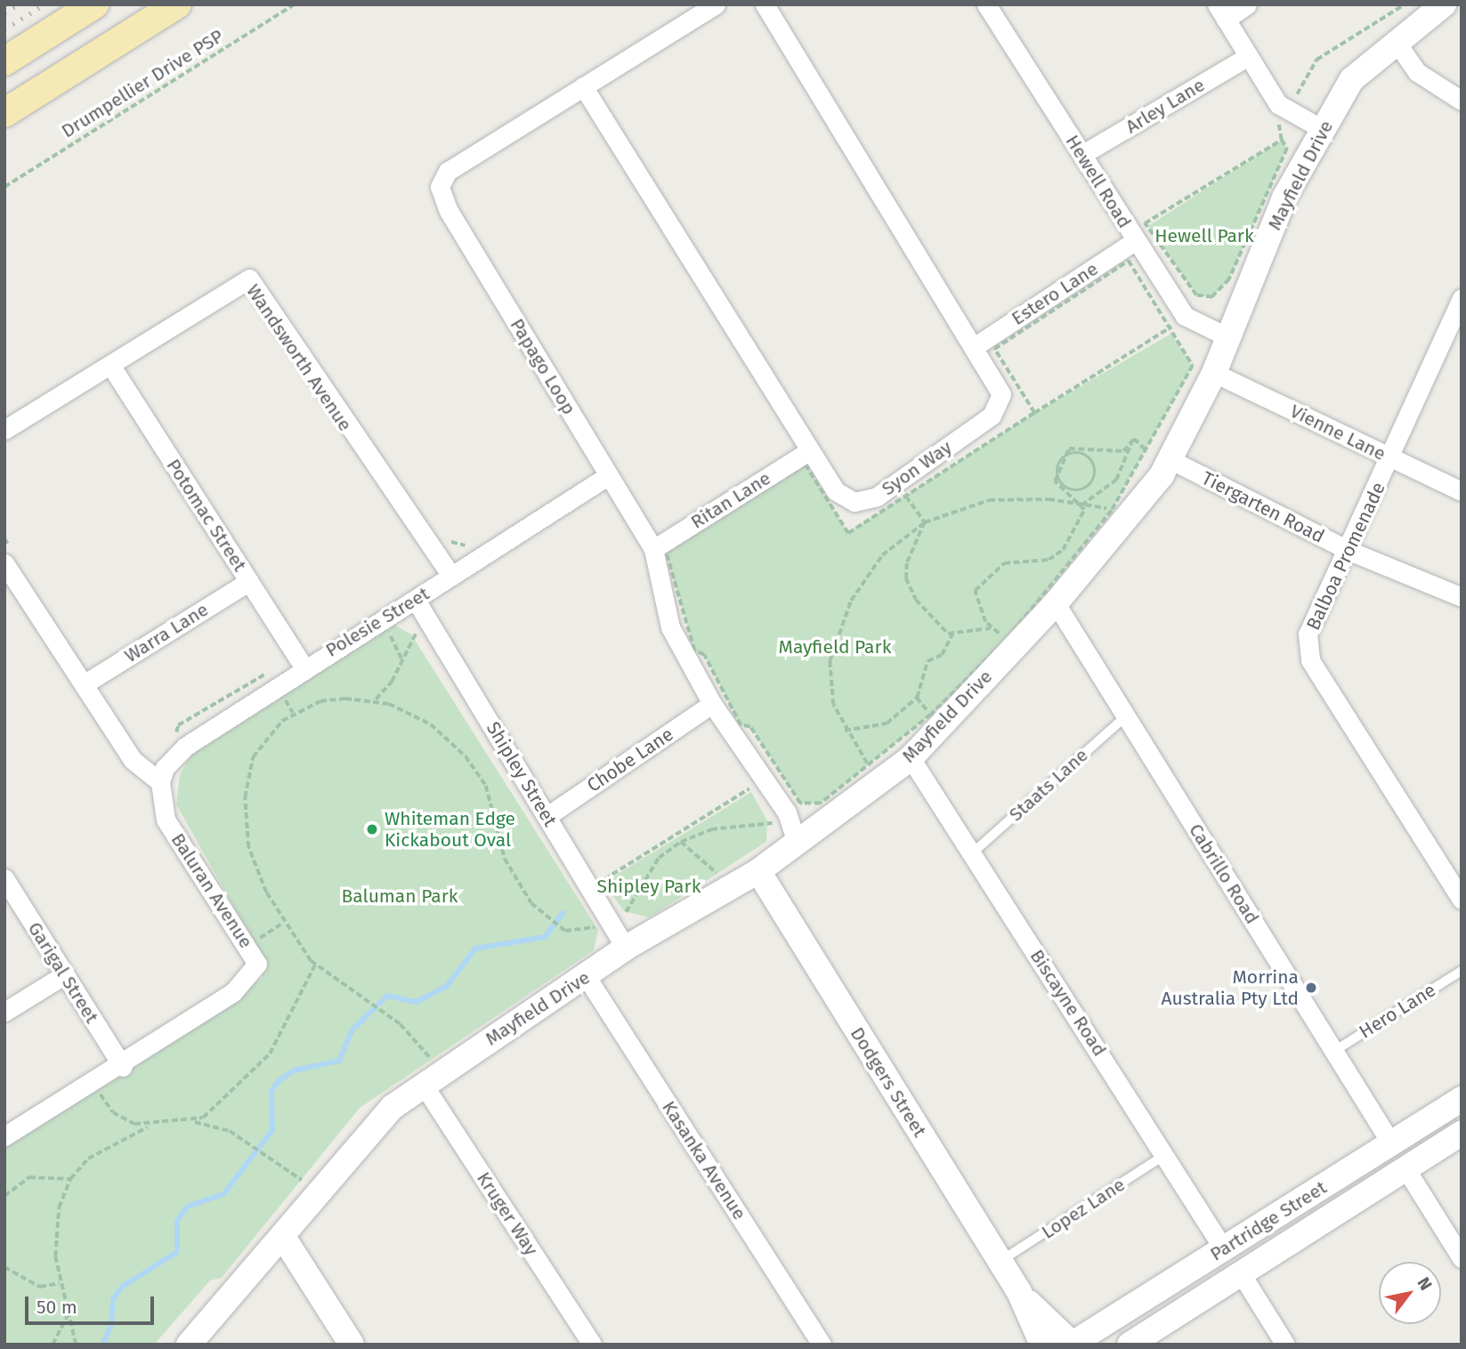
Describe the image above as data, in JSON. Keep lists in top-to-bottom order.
{
  "streets": {
    "street": [
      "Arley Lane",
      "Mayfield Drive",
      "Hewell Road",
      "Estero Lane",
      "Wandsworth Avenue",
      "Papago Loop",
      "Vienne Lane",
      "Syon Way",
      "Ritan Lane",
      "Tiergarten Road",
      "Potomac Street",
      "Balboa Promenade",
      "Polesie Street",
      "Warra Lane",
      "Chobe Lane",
      "Shipley Street",
      "Cabrillo Road",
      "Baluran Avenue",
      "Garigal Street",
      "Biscayne Road",
      "Dodgers Street",
      "Kasanka Avenue",
      "Kruger Way",
      "Partridge Street"
    ],
    "lane": ["Staats Lane", "Hero Lane", "Lopez Lane"],
    "path": ["Drumpellier Drive PSP"]
  },
  "crossings": [
    ["Arley Lane", "Hewell Road"],
    ["Mayfield Drive", "Papago Loop"],
    ["Mayfield Drive", "Vienne Lane"],
    ["Mayfield Drive", "Tiergarten Road"],
    ["Mayfield Drive", "Shipley Street"],
    ["Mayfield Drive", "Cabrillo Road"],
    ["Mayfield Drive", "Biscayne Road"],
    ["Mayfield Drive", "Dodgers Street"],
    ["Mayfield Drive", "Kasanka Avenue"],
    ["Mayfield Drive", "Kruger Way"],
    ["Hewell Road", "Estero Lane"],
    ["Estero Lane", "Syon Way"],
    ["Wandsworth Avenue", "Potomac Street"],
    ["Wandsworth Avenue", "Polesie Street"],
    ["Papago Loop", "Syon Way"],
    ["Papago Loop", "Ritan Lane"],
    ["Papago Loop", "Polesie Street"],
    ["Papago Loop", "Chobe Lane"],
    ["Vienne Lane", "Balboa Promenade"],
    ["Syon Way", "Ritan Lane"],
    ["Tiergarten Road", "Balboa Promenade"],
    ["Potomac Street", "Polesie Street"],
    ["Potomac Street", "Warra Lane"],
    ["Polesie Street", "Shipley Street"],
    ["Polesie Street", "Baluran Avenue"],
    ["Chobe Lane", "Shipley Street"],
    ["Staats Lane", "Cabrillo Road"],
    ["Staats Lane", "Biscayne Road"],
    ["Cabrillo Road", "Hero Lane"],
    ["Cabrillo Road", "Partridge Street"],
    ["Baluran Avenue", "Garigal Street"],
    ["Biscayne Road", "Lopez Lane"],
    ["Biscayne Road", "Partridge Street"],
    ["Dodgers Street", "Lopez Lane"],
    ["Dodgers Street", "Partridge Street"]
  ],
  "parks": [
    "Hewell Park",
    "Mayfield Park",
    "Shipley Park",
    "Baluman Park"
  ],
  "places": ["Whiteman Edge Kickabout Oval", "Morrina Australia Pty Ltd"],
  "scale_bar": "50 m",
  "north": "top right"
}
